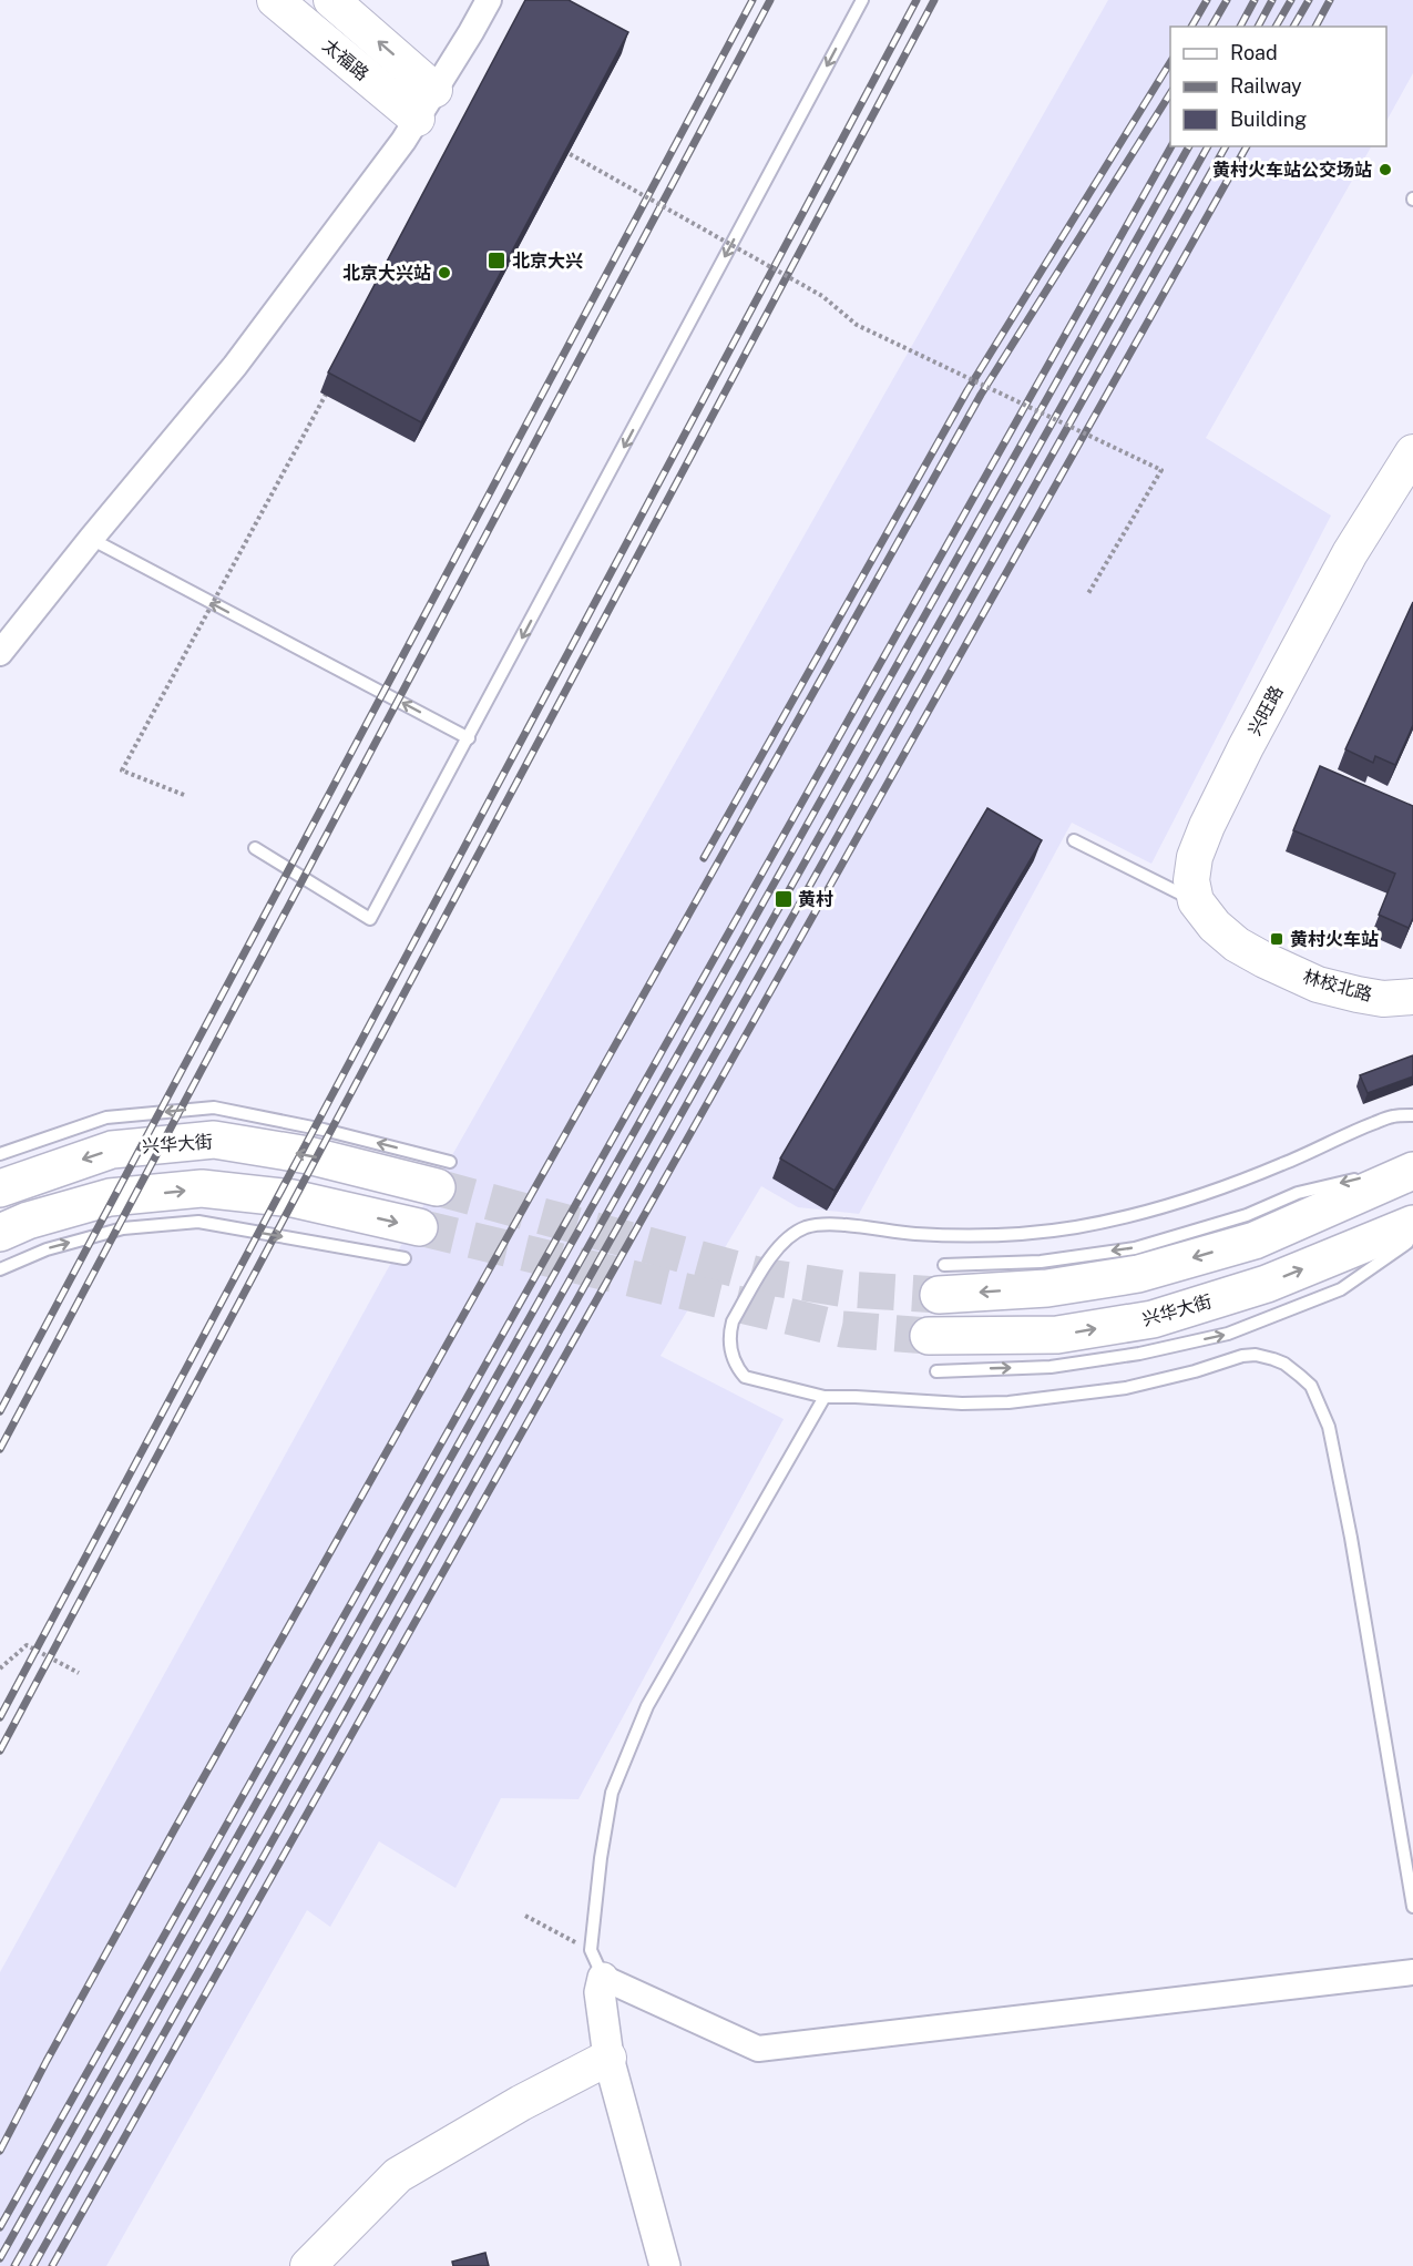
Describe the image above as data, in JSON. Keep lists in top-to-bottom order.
{
  "streets": {
    "main road": [
      "太福路",
      "兴旺路",
      "林校北路",
      "兴华大街"
    ]
  },
  "crossings": [
    ["兴旺路", "林校北路"]
  ],
  "places": {
    "other": ["黄村火车站公交场站", "北京大兴站"],
    "transit": ["北京大兴", "黄村", "黄村火车站"]
  },
  "legend": ["Road", "Railway", "Building"]
}
